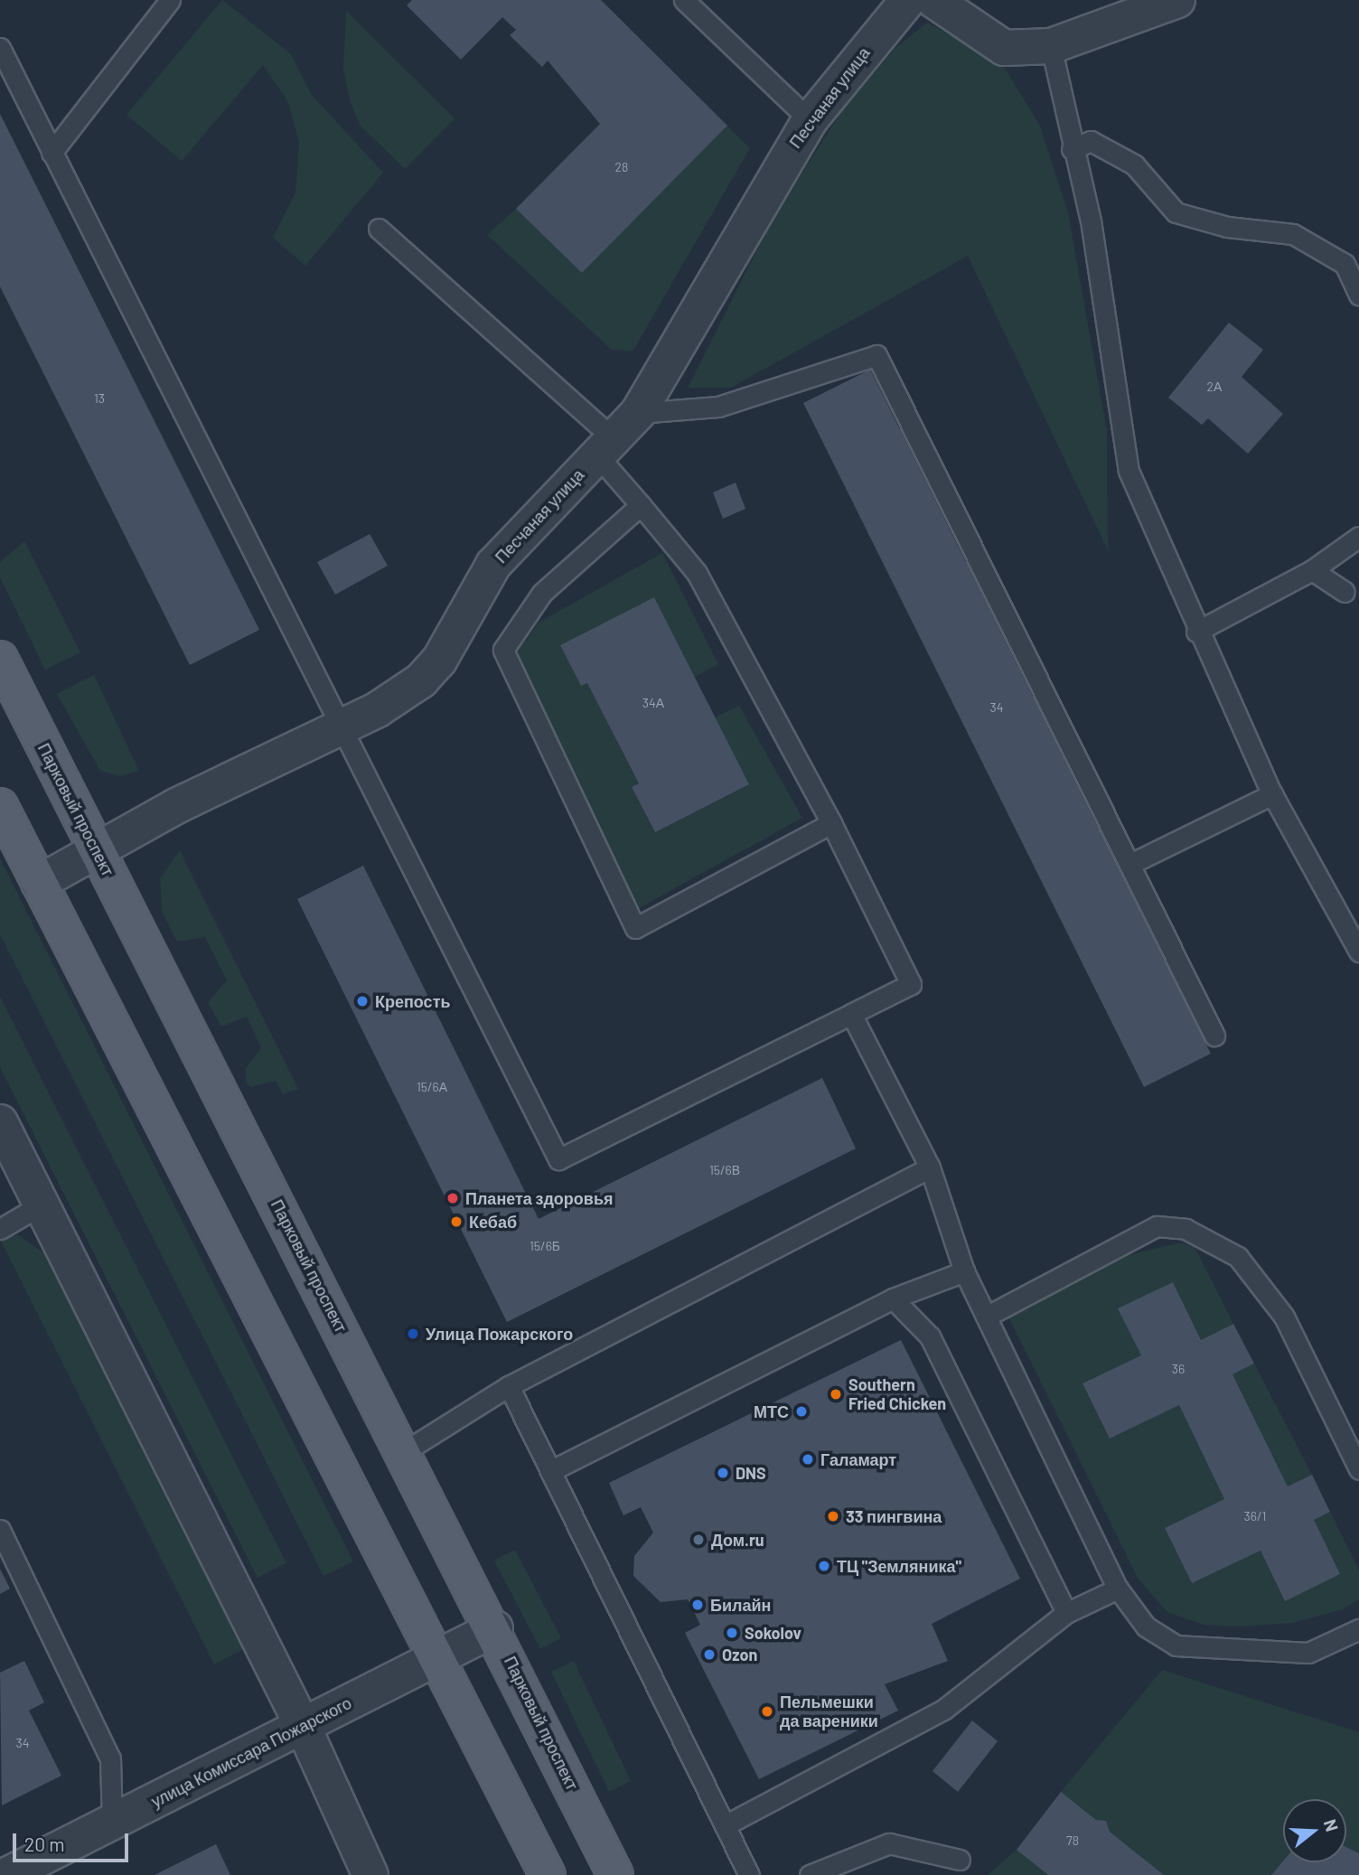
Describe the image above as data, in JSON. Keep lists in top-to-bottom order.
{
  "streets": {
    "main road": ["Парковый проспект"],
    "street": ["Песчаная улица", "улица Комиссара Пожарского"]
  },
  "crossings": [
    ["Песчаная улица", "Парковый проспект"],
    ["Парковый проспект", "улица Комиссара Пожарского"]
  ],
  "places": [
    "Крепость",
    "Планета здоровья",
    "Кебаб",
    "Улица Пожарского",
    "Southern Fried Chicken",
    "МТС",
    "Галамарт",
    "DNS",
    "33 пингвина",
    "Дом.ru",
    "ТЦ \"Земляника\"",
    "Билайн",
    "Sokolov",
    "Ozon",
    "Пельмешки да вареники"
  ],
  "house_numbers": [
    "28",
    "2А",
    "13",
    "34А",
    "34",
    "15/6А",
    "15/6В",
    "15/6Б",
    "36",
    "36/1",
    "34",
    "78"
  ],
  "scale_bar": "20 m",
  "north": "right"
}
